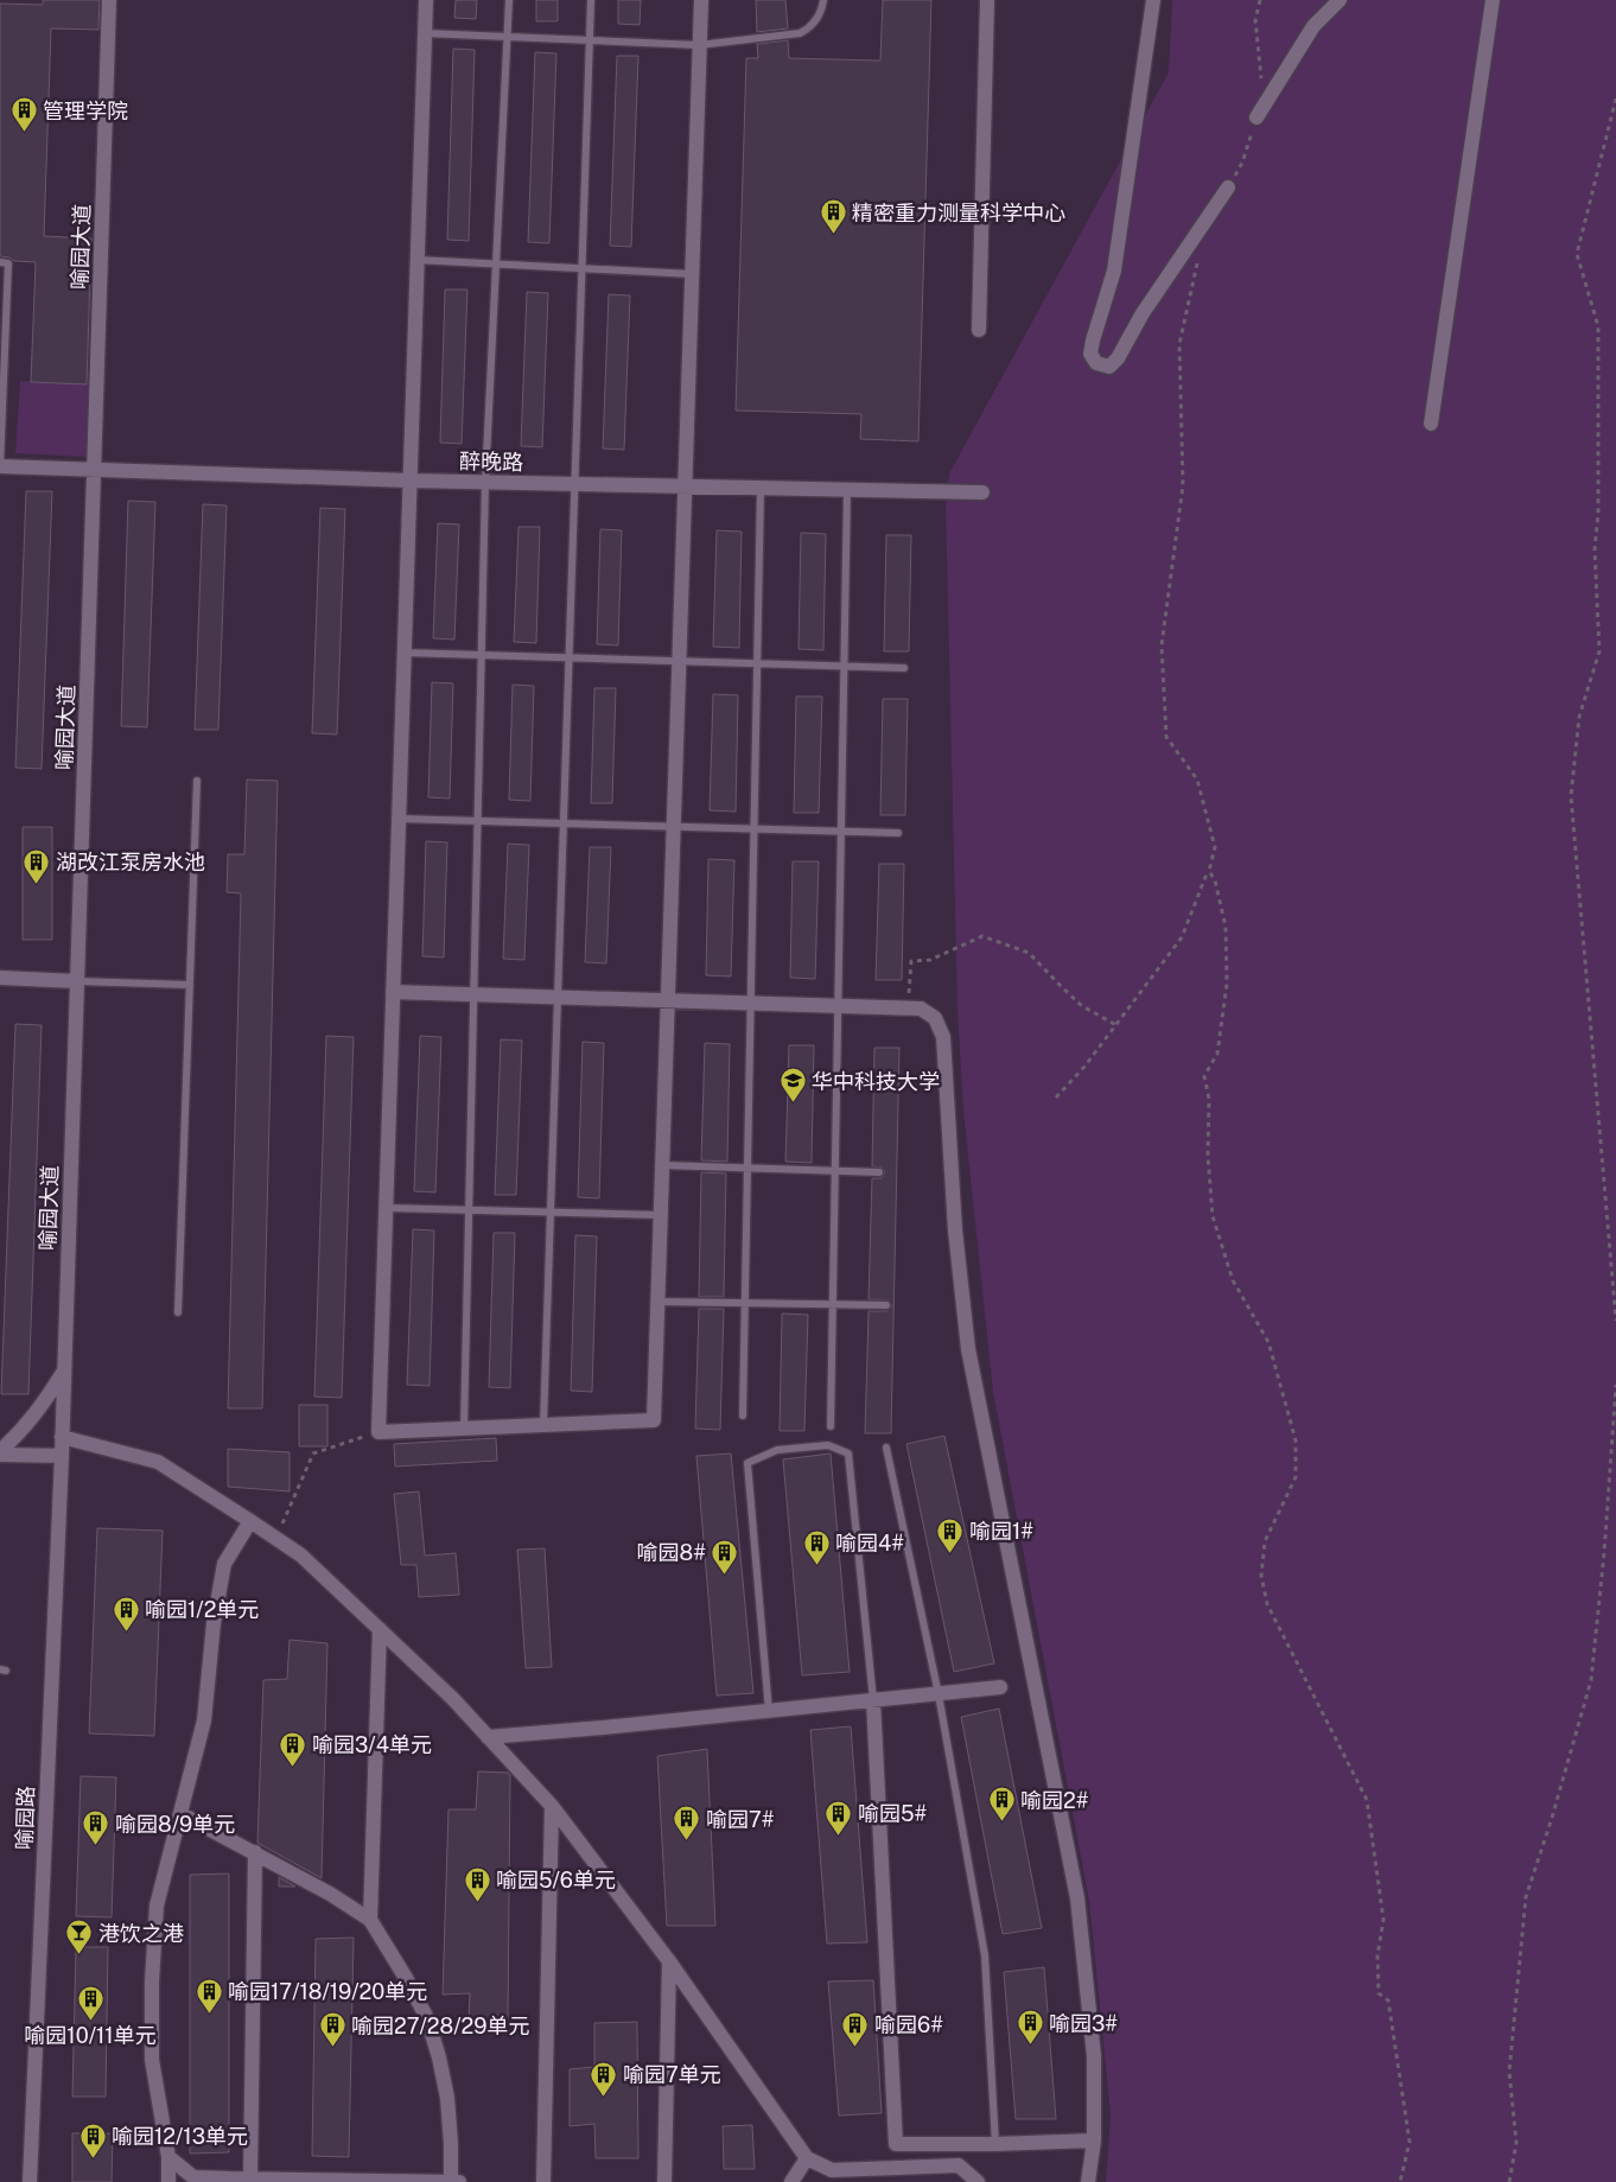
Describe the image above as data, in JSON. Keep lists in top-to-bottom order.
{
  "streets": {
    "street": ["喻园大道", "醉晚路", "喻园路"]
  },
  "crossings": [
    ["喻园大道", "醉晚路"],
    ["喻园大道", "喻园路"]
  ],
  "places": {
    "building": [
      "管理学院",
      "精密重力测量科学中心",
      "湖改江泵房水池",
      "喻园1#",
      "喻园4#",
      "喻园8#",
      "喻园1/2单元",
      "喻园3/4单元",
      "喻园2#",
      "喻园5#",
      "喻园7#",
      "喻园8/9单元",
      "喻园5/6单元",
      "喻园17/18/19/20单元",
      "喻园10/11单元",
      "喻园3#",
      "喻园6#",
      "喻园27/28/29单元",
      "喻园7单元",
      "喻园12/13单元"
    ],
    "school or university": ["华中科技大学"],
    "bar": ["港饮之港"]
  }
}
